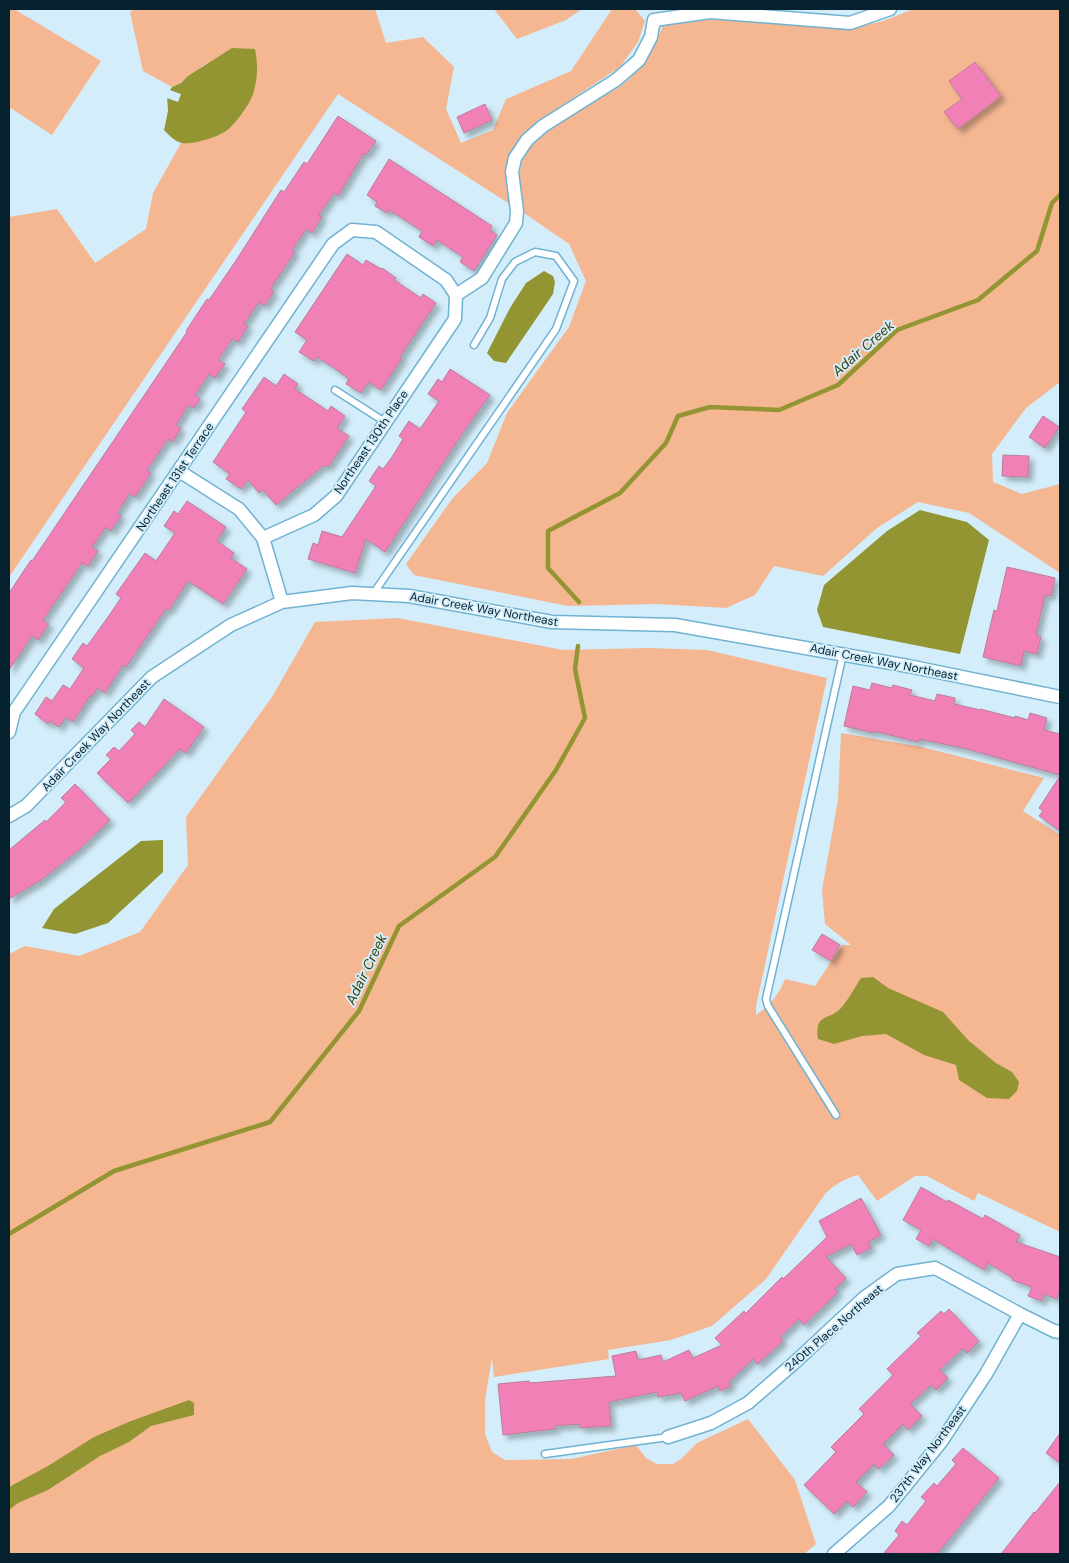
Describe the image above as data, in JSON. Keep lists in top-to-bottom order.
{
  "streets": {
    "street": [
      "Northeast 130th Place",
      "Northeast 131st Terrace",
      "Adair Creek Way Northeast",
      "240th Place Northeast",
      "237th Way Northeast"
    ]
  },
  "crossings": [
    ["Northeast 130th Place", "Northeast 131st Terrace"],
    ["240th Place Northeast", "237th Way Northeast"]
  ],
  "water": ["Adair Creek"]
}
